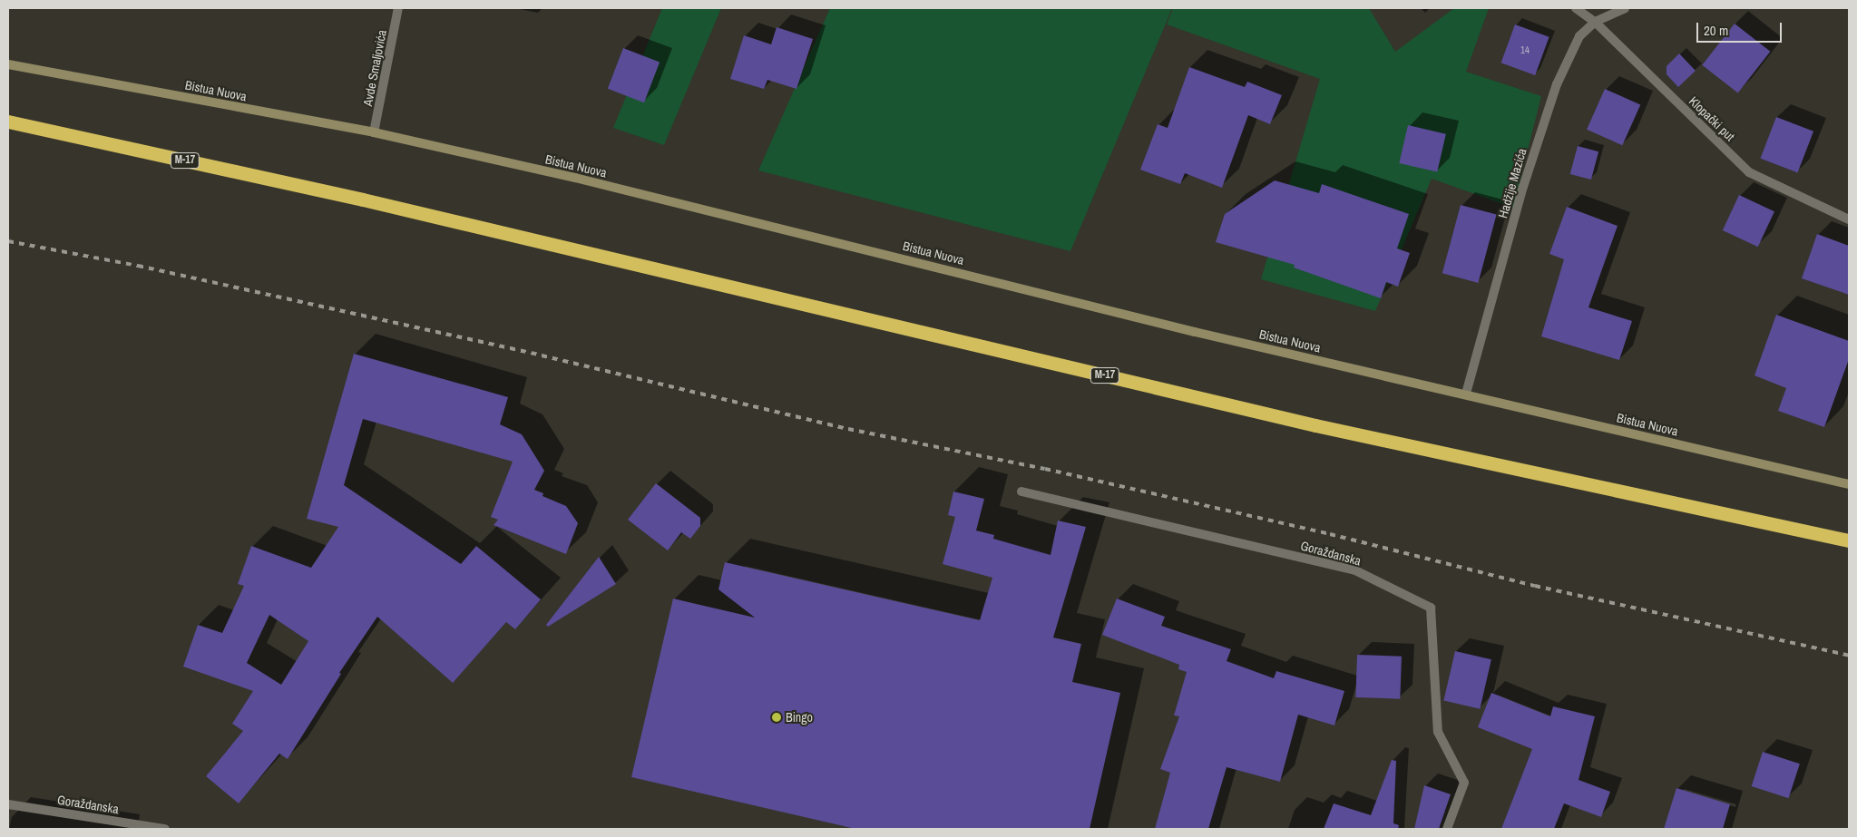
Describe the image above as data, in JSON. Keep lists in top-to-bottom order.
{
  "streets": {
    "highway": ["M-17"],
    "street": [
      "Avde Smaljovića",
      "Bistua Nuova",
      "Klopački put",
      "Hadžije Mazića",
      "Goraždanska"
    ]
  },
  "crossings": [
    ["Avde Smaljovića", "Bistua Nuova"],
    ["Bistua Nuova", "Hadžije Mazića"],
    ["Klopački put", "Hadžije Mazića"]
  ],
  "places": ["Bingo"],
  "house_numbers": ["14"],
  "scale_bar": "20 m"
}
